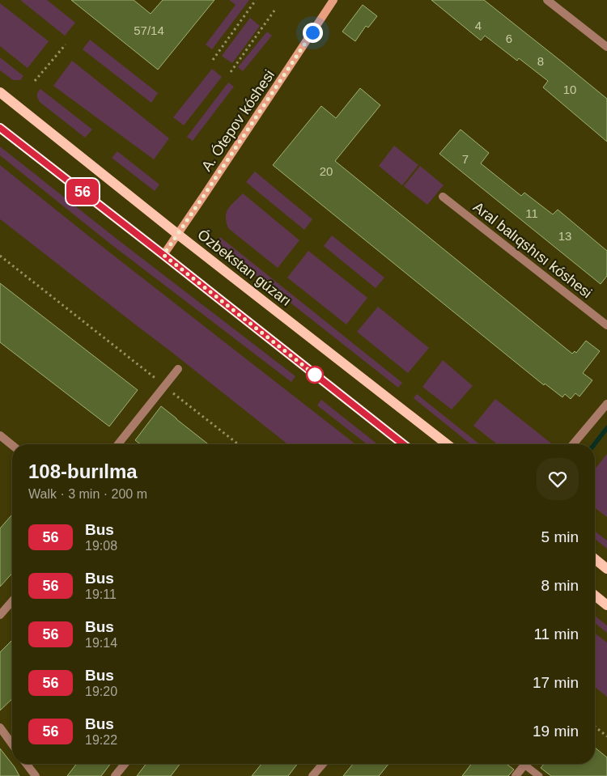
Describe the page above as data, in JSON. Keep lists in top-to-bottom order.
{
  "streets": {
    "main road": ["A. Ótepov kóshesi", "Ózbekstan gúzarı"],
    "street": ["Aral balıqshısı kóshesi"]
  },
  "crossings": [
    ["A. Ótepov kóshesi", "Ózbekstan gúzarı"]
  ],
  "lines": ["bus line 56"],
  "house_numbers": [
    "4",
    "57/14",
    "6",
    "8",
    "10",
    "7",
    "20",
    "11",
    "13"
  ],
  "page": {
    "on_map": "56",
    "heading": ["108-burılma", "Walk · 3 min · 200 m"],
    "list": [
      {
        "mark": "56",
        "name": "Bus",
        "note": "19:08",
        "value": "5 min"
      },
      {
        "mark": "56",
        "name": "Bus",
        "note": "19:11",
        "value": "8 min"
      },
      {
        "mark": "56",
        "name": "Bus",
        "note": "19:14",
        "value": "11 min"
      },
      {
        "mark": "56",
        "name": "Bus",
        "note": "19:20",
        "value": "17 min"
      },
      {
        "mark": "56",
        "name": "Bus",
        "note": "19:22",
        "value": "19 min"
      }
    ]
  }
}
